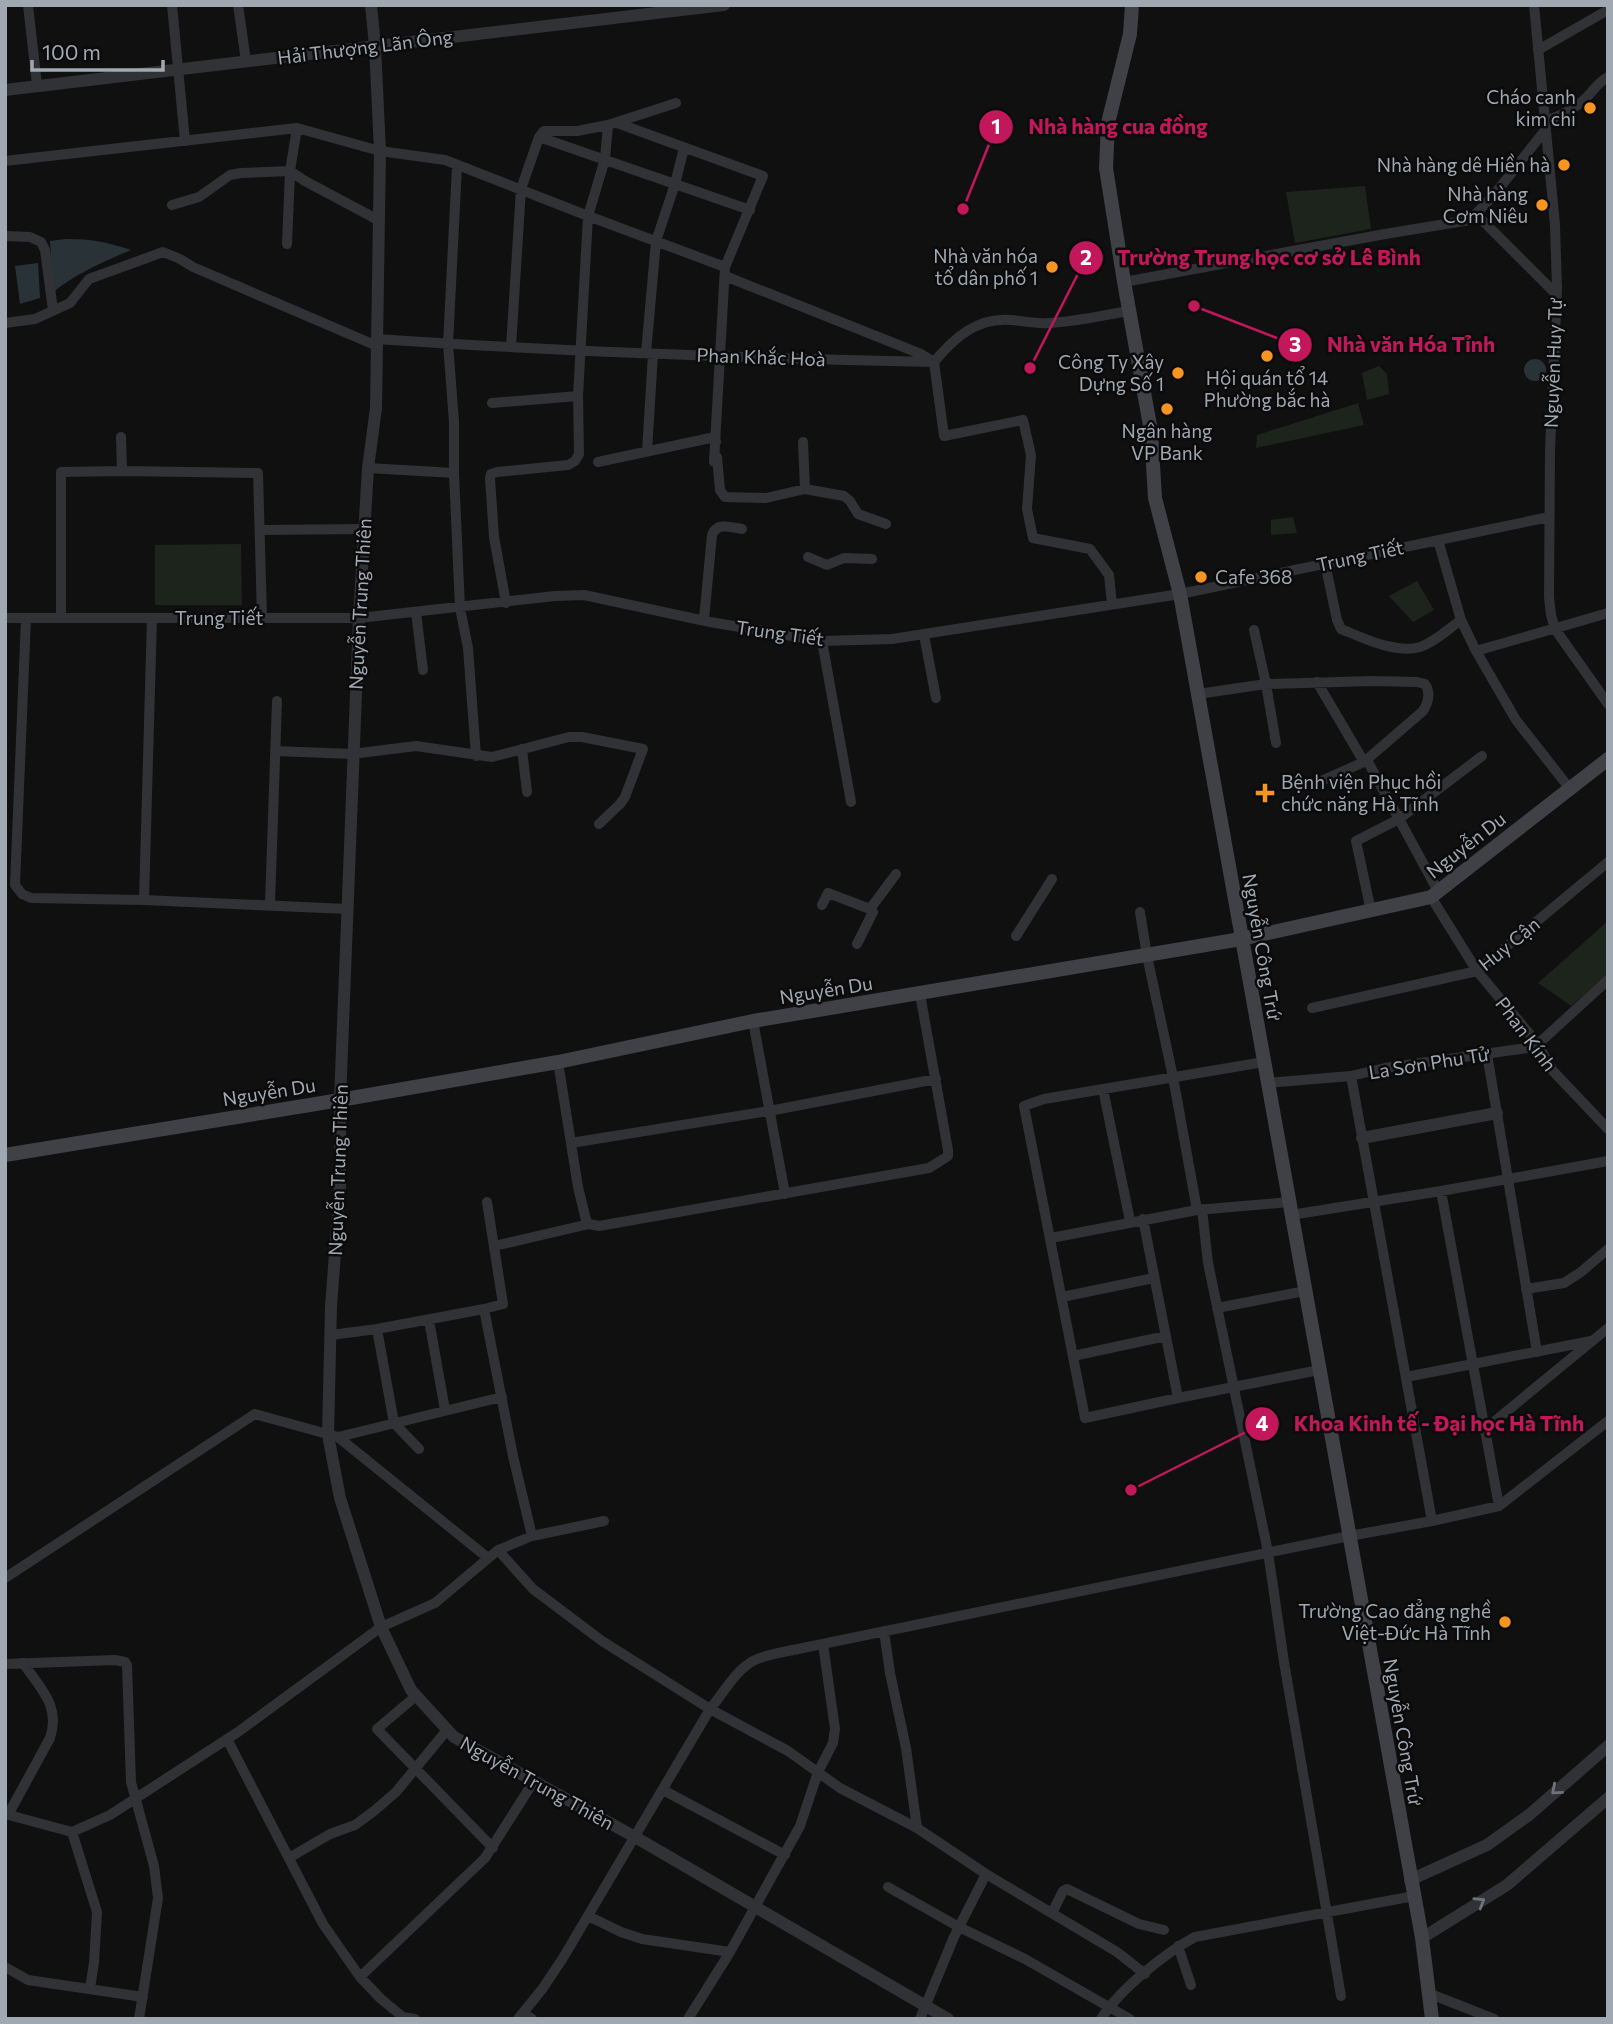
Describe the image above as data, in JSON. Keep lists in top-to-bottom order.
{
  "streets": {
    "main road": ["Nguyễn Du", "Nguyễn Công Trứ"],
    "street": [
      "Hải Thượng Lãn Ông",
      "Phan Khắc Hoà",
      "Nguyễn Huy Tự",
      "Trung Tiết",
      "Nguyễn Trung Thiên",
      "Huy Cận",
      "Phan Kính",
      "La Sơn Phu Tử"
    ]
  },
  "crossings": [
    ["Hải Thượng Lãn Ông", "Nguyễn Trung Thiên"],
    ["Phan Khắc Hoà", "Nguyễn Trung Thiên"],
    ["Nguyễn Huy Tự", "Trung Tiết"],
    ["Trung Tiết", "Nguyễn Trung Thiên"],
    ["Trung Tiết", "Nguyễn Công Trứ"],
    ["Nguyễn Trung Thiên", "Nguyễn Du"],
    ["Nguyễn Du", "Nguyễn Công Trứ"],
    ["Nguyễn Du", "Phan Kính"],
    ["Huy Cận", "Phan Kính"],
    ["Nguyễn Công Trứ", "La Sơn Phu Tử"],
    ["Phan Kính", "La Sơn Phu Tử"]
  ],
  "places": {
    "other": [
      "Cháo canh kim chi",
      "Nhà hàng dê Hiền hà",
      "Nhà hàng Cơm Niêu",
      "Nhà hàng cua đồng",
      "Nhà văn hóa tổ dân phố 1",
      "Nhà văn Hóa Tỉnh",
      "Hội quán tổ 14 Phường bắc hà",
      "Trường Trung học cơ sở Lê Bình",
      "Công Ty Xây Dựng Số 1",
      "Ngân hàng VP Bank",
      "Cafe 368",
      "Khoa Kinh tế - Đại học Hà Tĩnh",
      "Trường Cao đẳng nghề Việt-Đức Hà Tĩnh"
    ],
    "health": ["Bệnh viện Phục hồi chức năng Hà Tĩnh"]
  },
  "scale_bar": "100 m"
}
